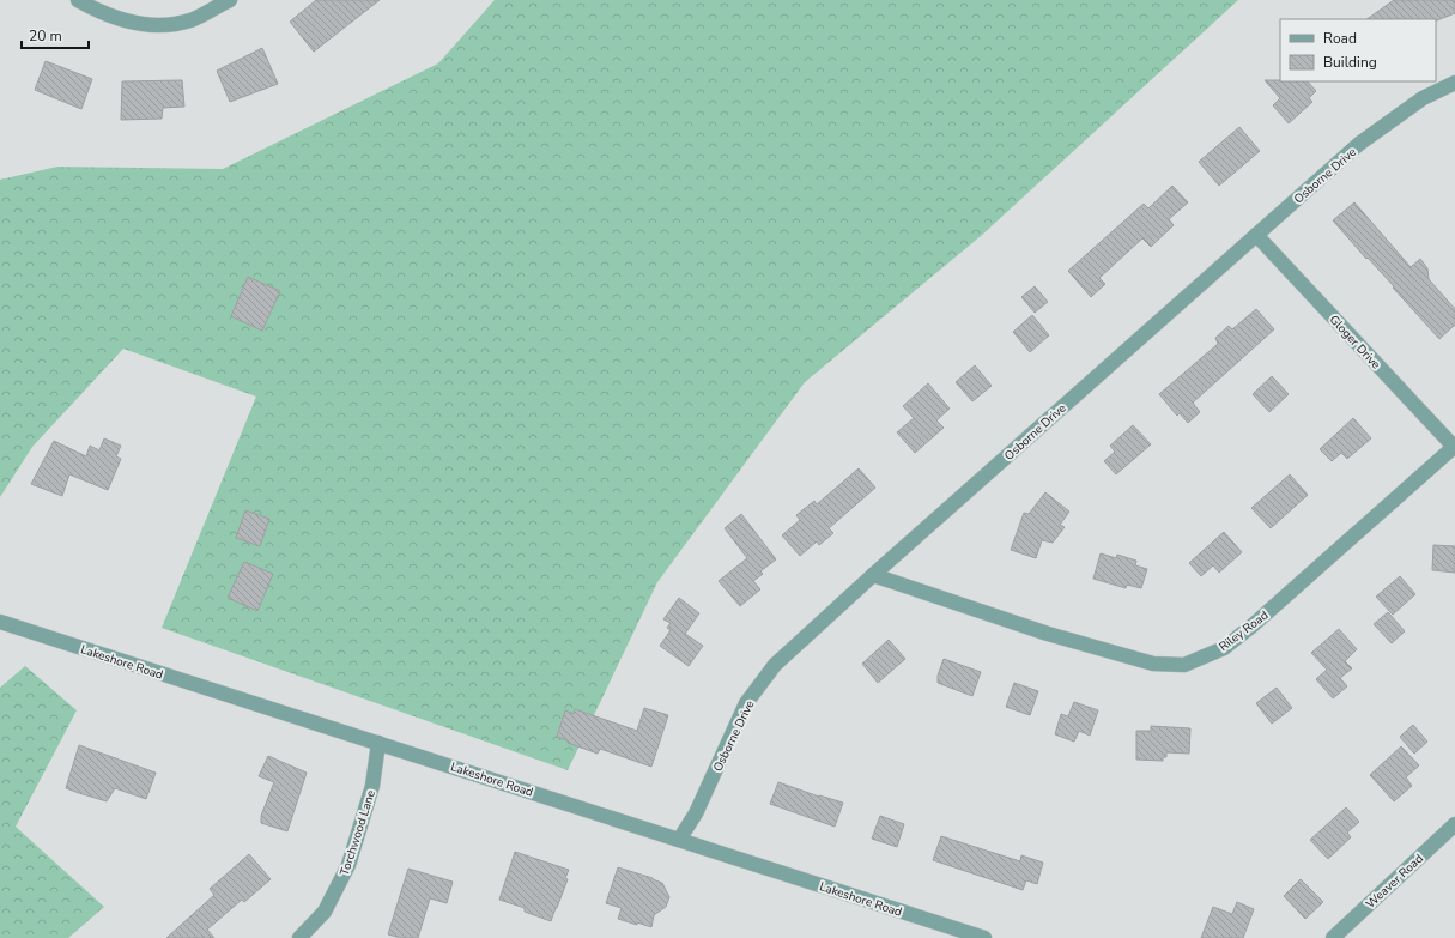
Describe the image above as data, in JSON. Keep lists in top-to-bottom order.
{
  "streets": {
    "street": [
      "Osborne Drive",
      "Gloger Drive",
      "Riley Road",
      "Lakeshore Road",
      "Torchwood Lane",
      "Weaver Road"
    ]
  },
  "crossings": [
    ["Osborne Drive", "Gloger Drive"],
    ["Osborne Drive", "Riley Road"],
    ["Osborne Drive", "Lakeshore Road"],
    ["Gloger Drive", "Riley Road"],
    ["Lakeshore Road", "Torchwood Lane"]
  ],
  "legend": ["Road", "Building"],
  "scale_bar": "20 m"
}
